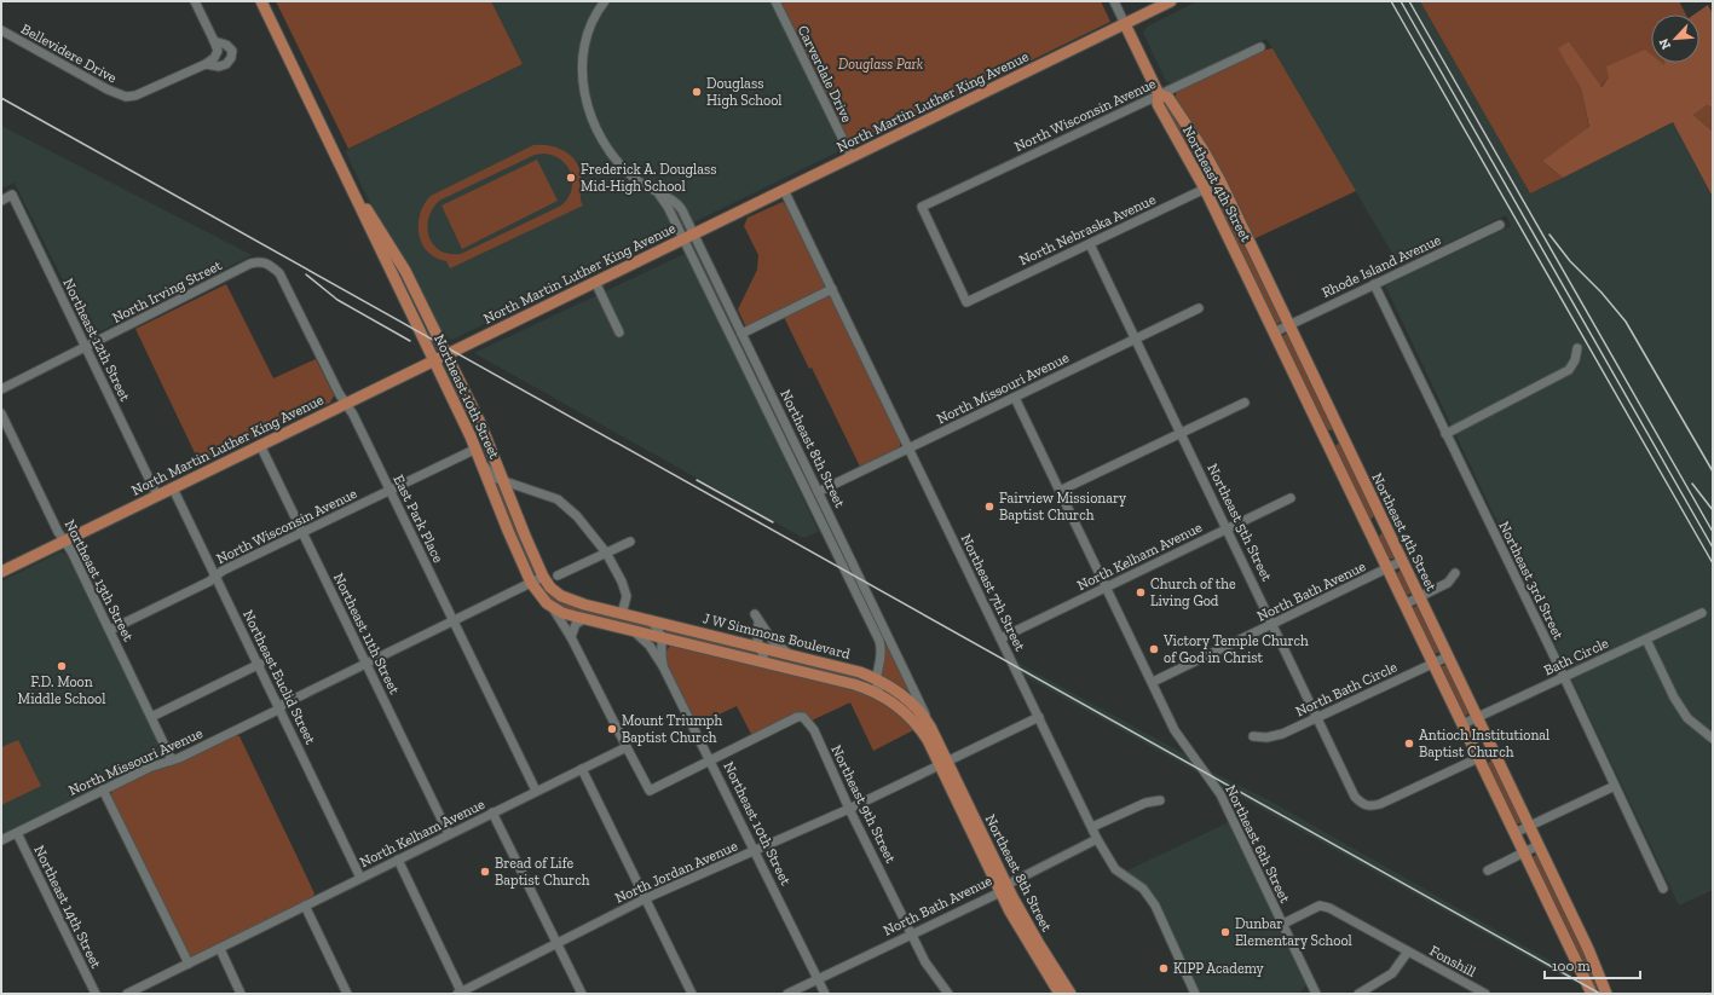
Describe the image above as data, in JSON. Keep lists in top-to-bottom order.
{
  "streets": {
    "main road": [
      "North Martin Luther King Avenue",
      "Northeast 4th Street",
      "Northeast 10th Street",
      "Northeast 8th Street",
      "J W Simmons Boulevard"
    ],
    "street": [
      "Bellevidere Drive",
      "Carverdale Drive",
      "North Wisconsin Avenue",
      "North Nebraska Avenue",
      "Rhode Island Avenue",
      "North Irving Street",
      "Northeast 12th Street",
      "North Missouri Avenue",
      "East Park Place",
      "Northeast 5th Street",
      "North Kelham Avenue",
      "Northeast 13th Street",
      "Northeast 3rd Street",
      "North Bath Avenue",
      "Northeast 7th Street",
      "Northeast 11th Street",
      "Bath Circle",
      "Northeast Euclid Street",
      "North Bath Circle",
      "Northeast 9th Street",
      "Northeast 6th Street",
      "North Jordan Avenue",
      "Northeast 14th Street",
      "Fonshill"
    ]
  },
  "crossings": [
    ["Carverdale Drive", "North Martin Luther King Avenue"],
    ["North Martin Luther King Avenue", "Northeast 4th Street"],
    ["North Martin Luther King Avenue", "Northeast 12th Street"],
    ["North Martin Luther King Avenue", "Northeast 10th Street"],
    ["North Martin Luther King Avenue", "Northeast 8th Street"],
    ["North Martin Luther King Avenue", "East Park Place"],
    ["North Martin Luther King Avenue", "Northeast 13th Street"],
    ["North Martin Luther King Avenue", "Northeast 7th Street"],
    ["North Martin Luther King Avenue", "Northeast 11th Street"],
    ["North Martin Luther King Avenue", "Northeast Euclid Street"],
    ["North Wisconsin Avenue", "Northeast 4th Street"],
    ["North Wisconsin Avenue", "North Nebraska Avenue"],
    ["North Wisconsin Avenue", "Northeast 10th Street"],
    ["North Wisconsin Avenue", "East Park Place"],
    ["North Wisconsin Avenue", "Northeast 13th Street"],
    ["North Wisconsin Avenue", "Northeast 11th Street"],
    ["North Wisconsin Avenue", "Northeast Euclid Street"],
    ["Northeast 4th Street", "North Nebraska Avenue"],
    ["Northeast 4th Street", "Rhode Island Avenue"],
    ["Northeast 4th Street", "Northeast 5th Street"],
    ["Northeast 4th Street", "North Bath Avenue"],
    ["Northeast 4th Street", "Bath Circle"],
    ["Northeast 4th Street", "North Bath Circle"],
    ["North Nebraska Avenue", "Northeast 5th Street"],
    ["Rhode Island Avenue", "Northeast 3rd Street"],
    ["North Irving Street", "Northeast 12th Street"],
    ["North Irving Street", "East Park Place"],
    ["North Missouri Avenue", "Northeast 10th Street"],
    ["North Missouri Avenue", "Northeast 8th Street"],
    ["North Missouri Avenue", "East Park Place"],
    ["North Missouri Avenue", "Northeast 5th Street"],
    ["North Missouri Avenue", "Northeast 13th Street"],
    ["North Missouri Avenue", "Northeast 7th Street"],
    ["North Missouri Avenue", "Northeast 11th Street"],
    ["North Missouri Avenue", "Northeast Euclid Street"],
    ["North Missouri Avenue", "Northeast 6th Street"],
    ["North Missouri Avenue", "Northeast 14th Street"],
    ["Northeast 10th Street", "North Bath Avenue"],
    ["Northeast 10th Street", "J W Simmons Boulevard"],
    ["Northeast 10th Street", "Northeast 9th Street"],
    ["Northeast 10th Street", "North Jordan Avenue"],
    ["Northeast 8th Street", "North Bath Avenue"],
    ["Northeast 8th Street", "J W Simmons Boulevard"],
    ["Northeast 8th Street", "North Jordan Avenue"],
    ["East Park Place", "North Kelham Avenue"],
    ["Northeast 5th Street", "North Kelham Avenue"],
    ["Northeast 5th Street", "North Bath Avenue"],
    ["Northeast 5th Street", "North Bath Circle"],
    ["North Kelham Avenue", "Northeast 7th Street"],
    ["North Kelham Avenue", "Northeast 11th Street"],
    ["North Kelham Avenue", "Northeast Euclid Street"],
    ["North Kelham Avenue", "Northeast 6th Street"],
    ["Northeast 3rd Street", "Bath Circle"],
    ["North Bath Avenue", "Northeast 7th Street"],
    ["North Bath Avenue", "Northeast 9th Street"],
    ["North Bath Avenue", "Northeast 6th Street"],
    ["Northeast 7th Street", "North Jordan Avenue"],
    ["J W Simmons Boulevard", "North Jordan Avenue"],
    ["Northeast 9th Street", "North Jordan Avenue"]
  ],
  "parks": ["Douglass Park"],
  "places": [
    "Douglass High School",
    "Frederick A. Douglass Mid-High School",
    "Fairview Missionary Baptist Church",
    "Church of the Living God",
    "Victory Temple Church of God in Christ",
    "F.D. Moon Middle School",
    "Mount Triumph Baptist Church",
    "Antioch Institutional Baptist Church",
    "Bread of Life Baptist Church",
    "Dunbar Elementary School",
    "KIPP Academy"
  ],
  "scale_bar": "100 m",
  "north": "bottom left"
}
